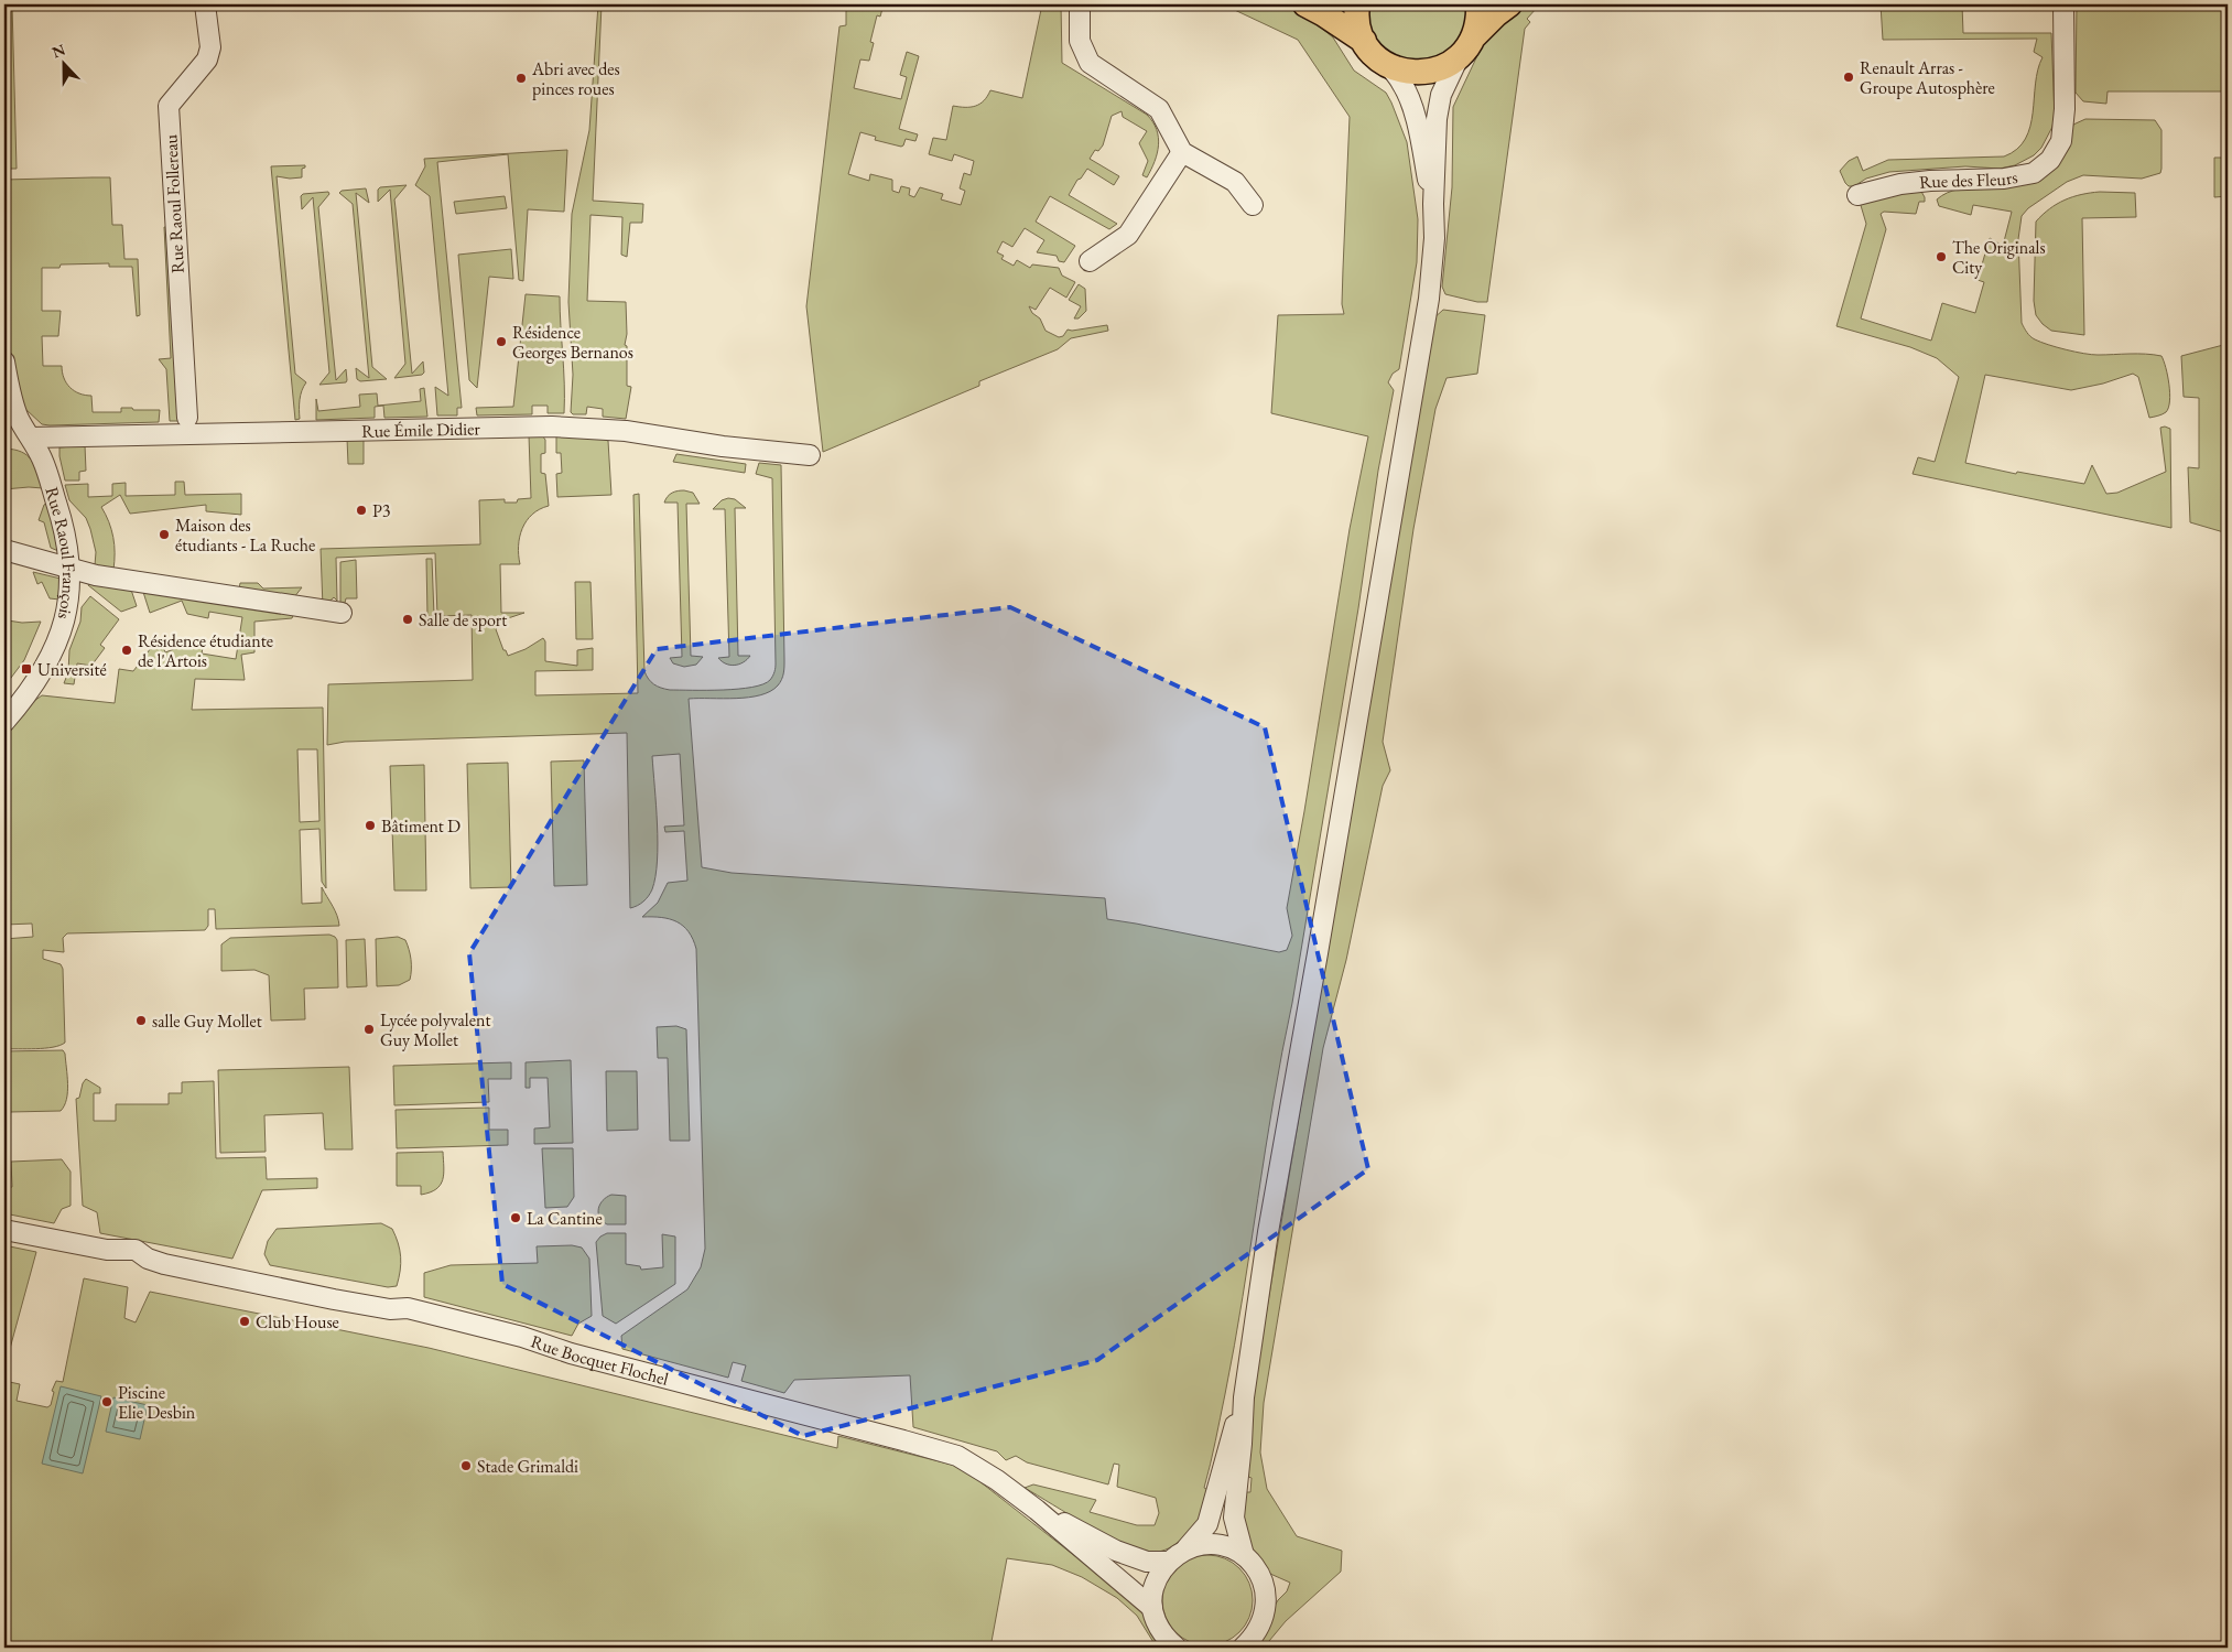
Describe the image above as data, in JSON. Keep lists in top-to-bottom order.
{
  "streets": {
    "street": [
      "Rue des Fleurs",
      "Rue Raoul Follereau",
      "Rue Émile Didier",
      "Rue Raoul François",
      "Rue Bocquet Flochel"
    ]
  },
  "crossings": [
    ["Rue Émile Didier", "Rue Raoul François"]
  ],
  "places": {
    "other": [
      "Renault Arras - Groupe Autosphère",
      "Abri avec des pinces roues",
      "The Originals City",
      "Résidence Georges Bernanos",
      "P3",
      "Maison des étudiants - La Ruche",
      "Salle de sport",
      "Résidence étudiante de l'Artois",
      "Bâtiment D",
      "salle Guy Mollet",
      "Lycée polyvalent Guy Mollet",
      "La Cantine",
      "Club House",
      "Piscine Elie Desbin",
      "Stade Grimaldi"
    ],
    "transit": ["Université"]
  },
  "north": "top"
}
